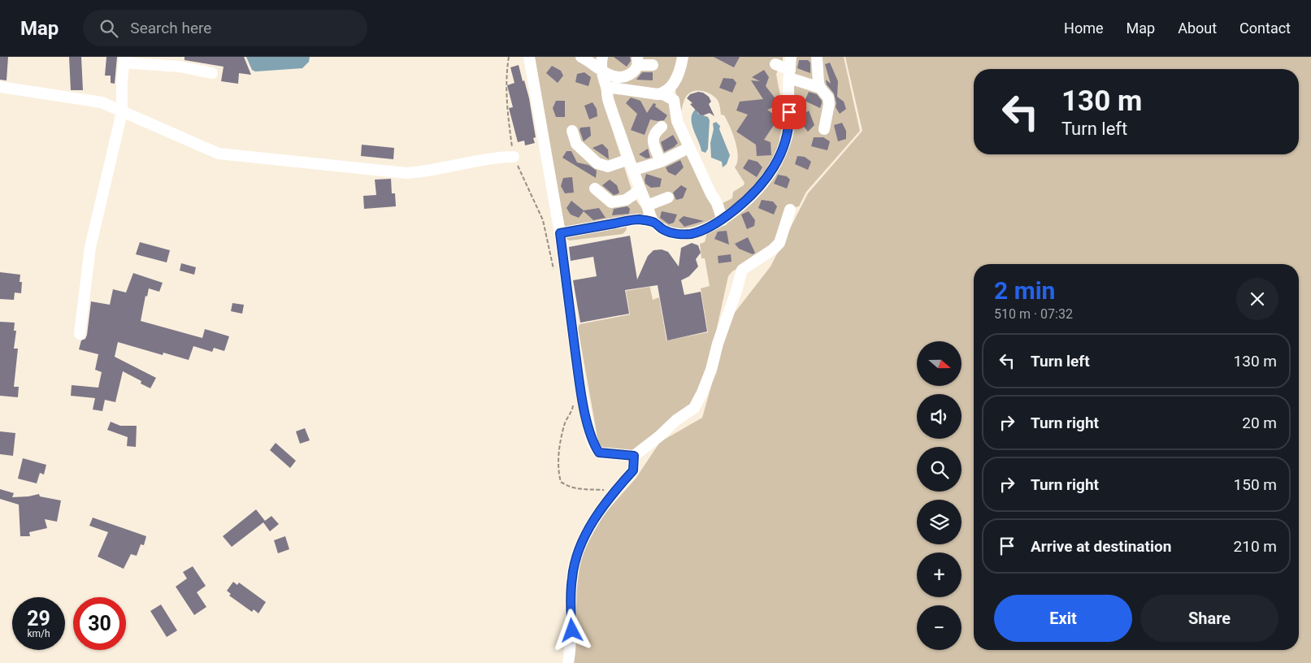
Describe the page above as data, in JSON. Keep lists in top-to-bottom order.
{
  "north": "right",
  "page": {
    "header": "Map",
    "search": "Search here",
    "nav": [
      "Home",
      "Map",
      "About",
      "Contact"
    ],
    "turn": ["130 m", "Turn left"],
    "heading": ["2 min", "510 m · 07:32"],
    "list": [
      {
        "name": "Turn left",
        "value": "130 m"
      },
      {
        "name": "Turn right",
        "value": "20 m"
      },
      {
        "name": "Turn right",
        "value": "150 m"
      },
      {
        "name": "Arrive at destination",
        "value": "210 m"
      }
    ],
    "map_buttons": ["+", "−"],
    "buttons": ["Exit", "Share"],
    "speed": "29 km/h",
    "limit": "30"
  }
}
